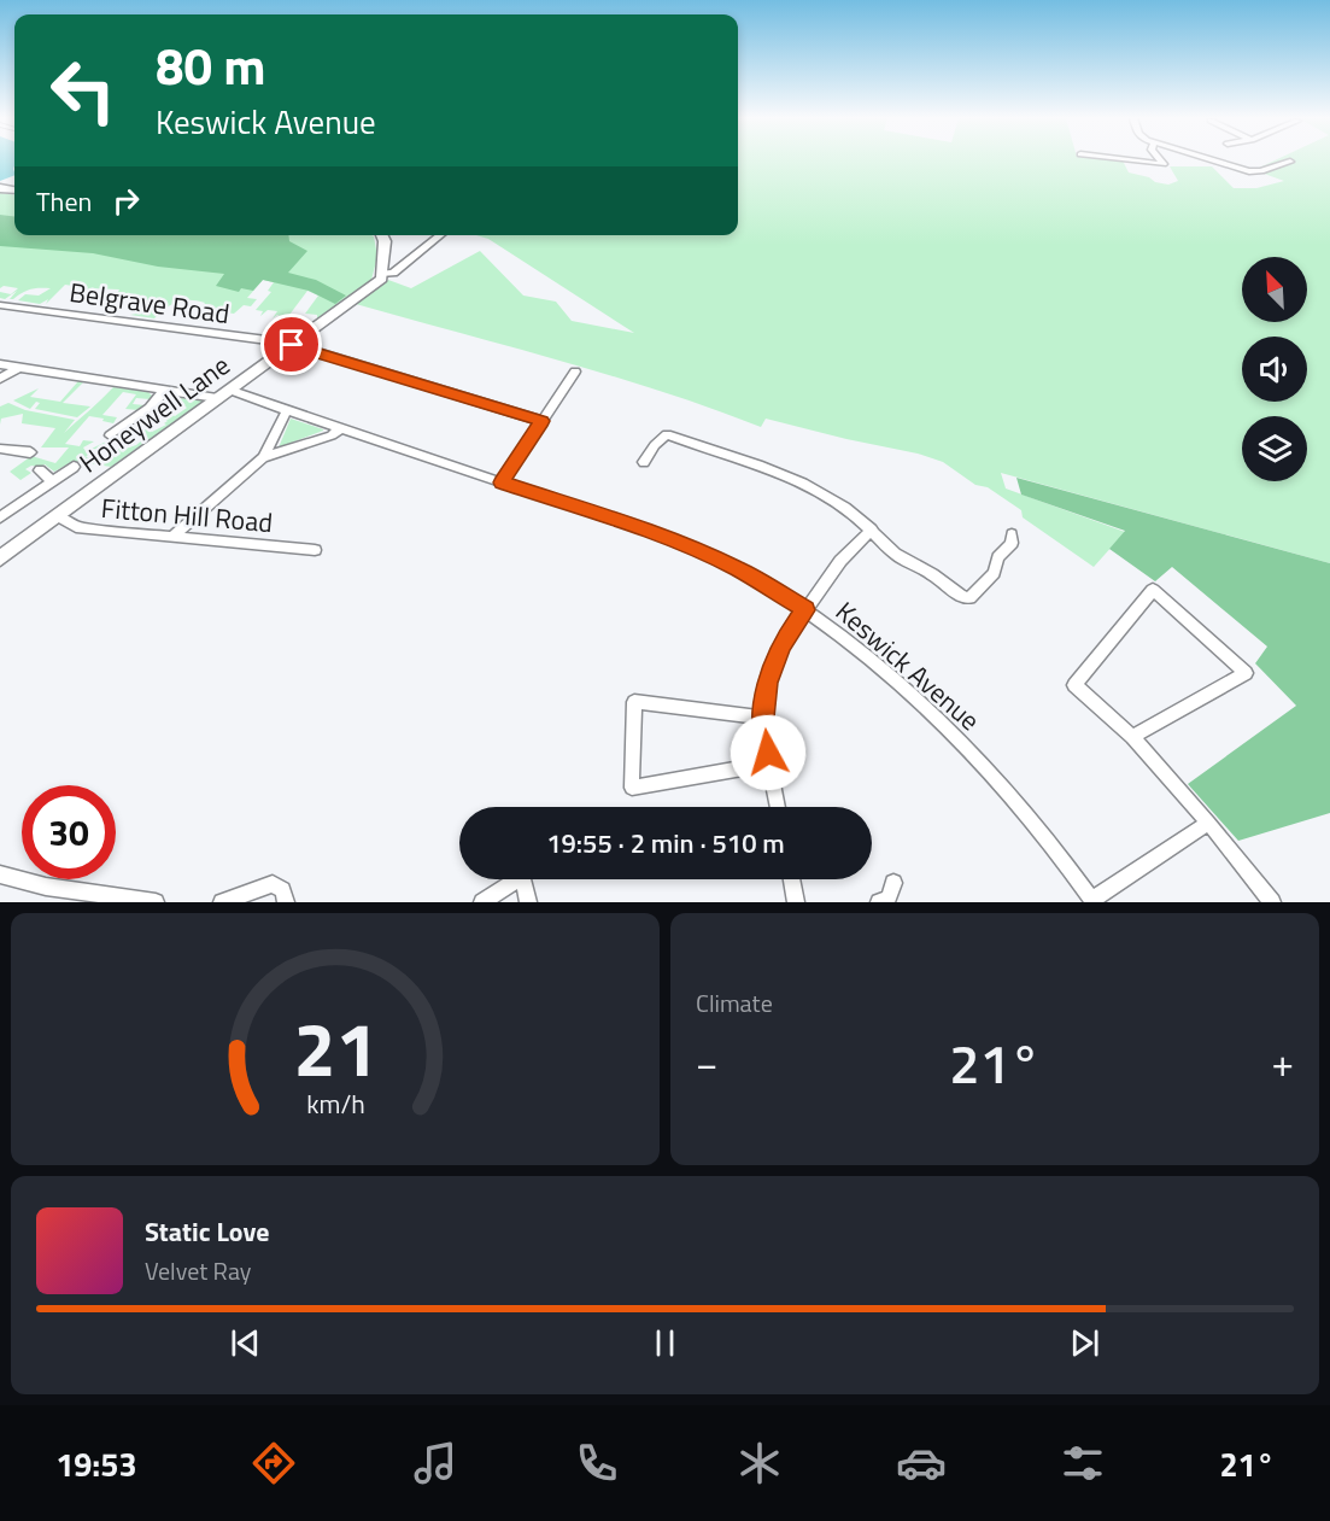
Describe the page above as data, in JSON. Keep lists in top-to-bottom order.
{
  "streets": {
    "street": [
      "Belgrave Road",
      "Honeywell Lane",
      "Fitton Hill Road",
      "Keswick Avenue"
    ]
  },
  "crossings": [
    ["Belgrave Road", "Honeywell Lane"],
    ["Honeywell Lane", "Fitton Hill Road"],
    ["Honeywell Lane", "Keswick Avenue"]
  ],
  "north": "top left",
  "page": {
    "turn": ["80 m", "Keswick Avenue"],
    "then": "Then",
    "limit": "30",
    "trip": "19:55 · 2 min · 510 m",
    "tile": "Climate",
    "heat": ["−", "21°", "+"],
    "song": ["Static Love", "Velvet Ray"],
    "tabs": ["19:53", "21°"],
    "gauge": ["21", "km/h"]
  }
}
